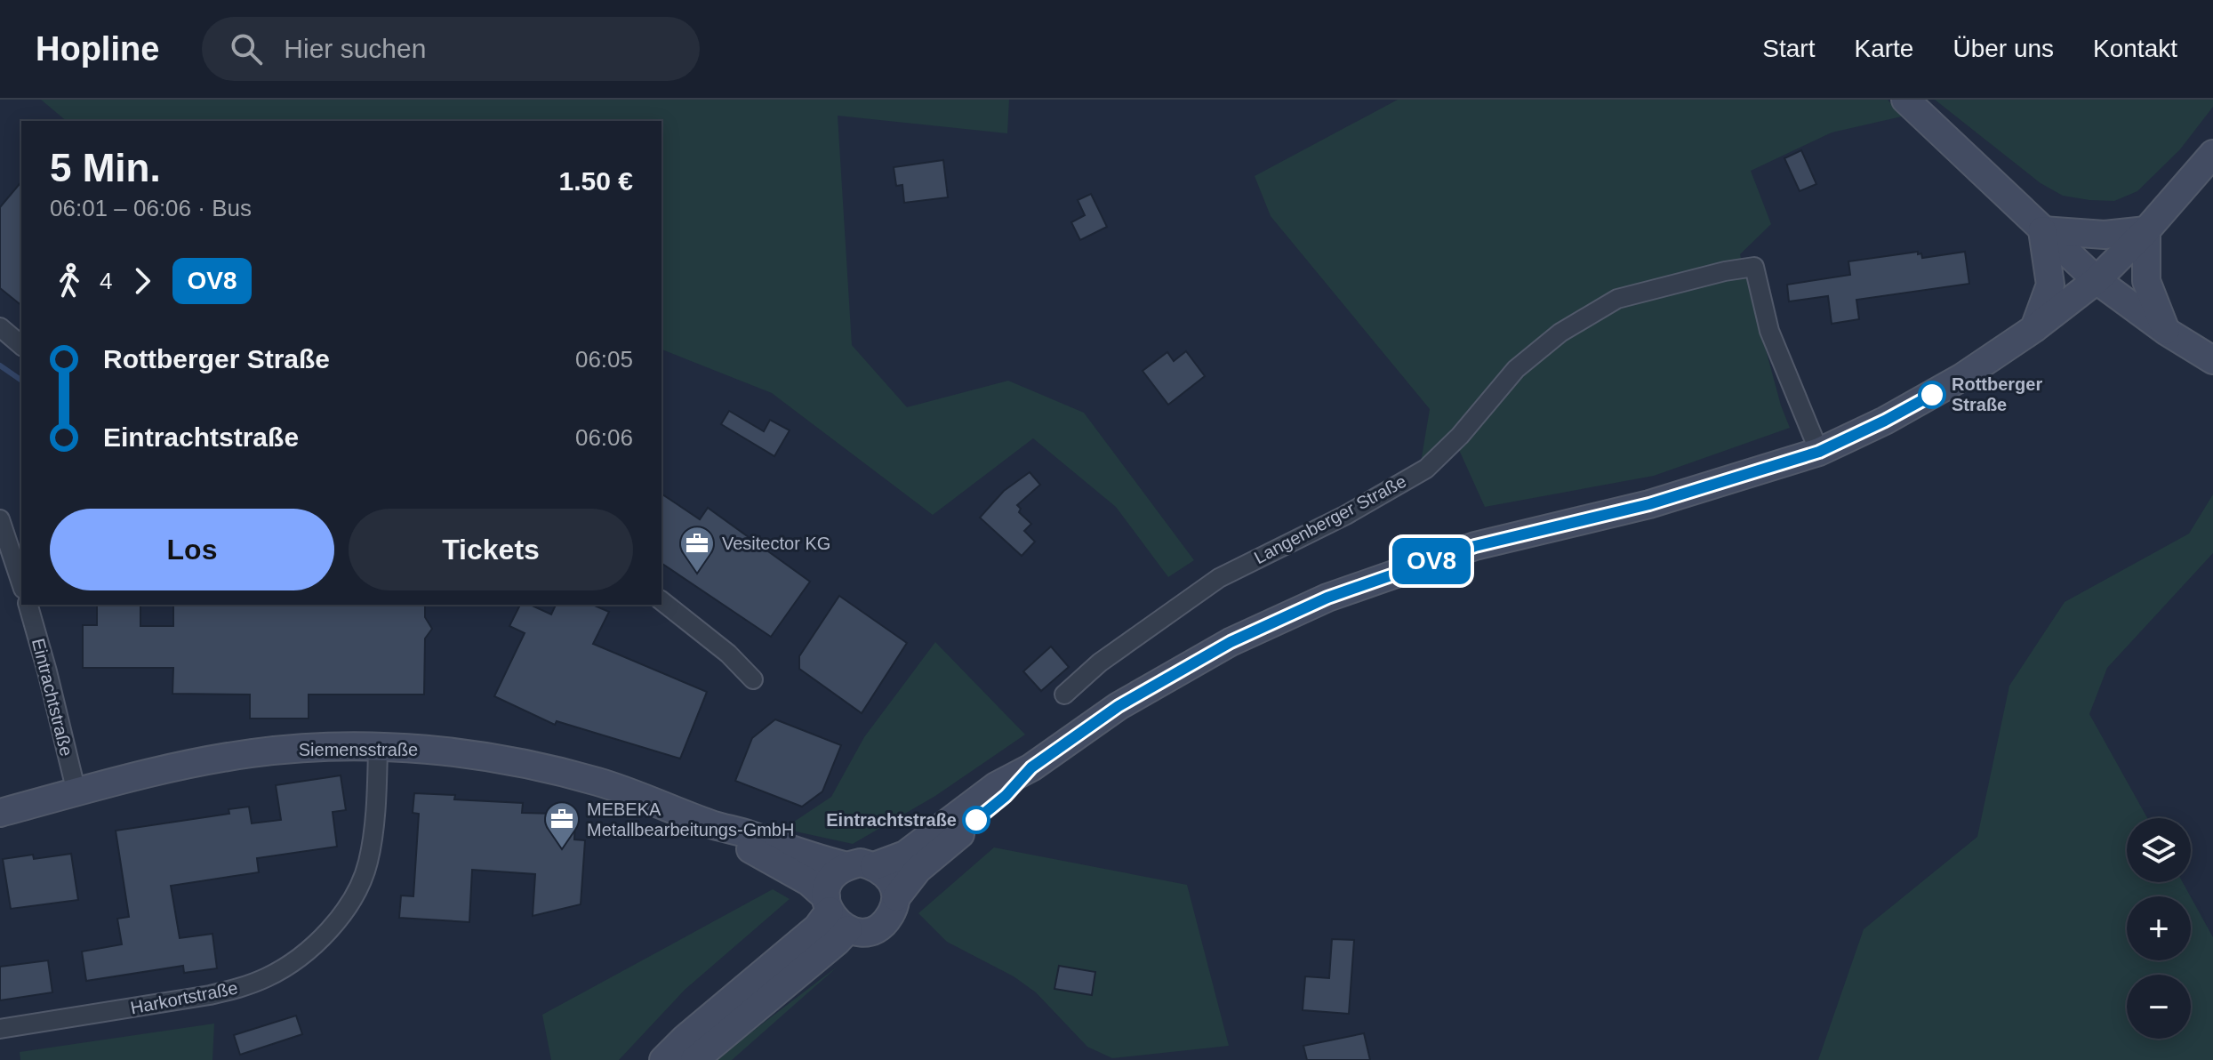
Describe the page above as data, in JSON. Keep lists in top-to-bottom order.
{
  "streets": {
    "main road": ["Siemensstraße"],
    "street": ["Langenberger Straße", "Eintrachtstraße", "Harkortstraße"]
  },
  "crossings": [
    ["Eintrachtstraße", "Siemensstraße"],
    ["Siemensstraße", "Harkortstraße"]
  ],
  "places": {
    "other": ["Rottberger Straße", "Eintrachtstraße"],
    "office": ["Vesitector KG", "MEBEKA Metallbearbeitungs-GmbH"]
  },
  "lines": ["bus line OV8"],
  "page": {
    "header": "Hopline",
    "search": "Hier suchen",
    "nav": [
      "Start",
      "Karte",
      "Über uns",
      "Kontakt"
    ],
    "on_map": "OV8",
    "heading": ["5 Min.", "06:01 – 06:06 · Bus", "1.50 €"],
    "legs": ["4", "OV8"],
    "list": [
      {
        "name": "Rottberger Straße",
        "value": "06:05"
      },
      {
        "name": "Eintrachtstraße",
        "value": "06:06"
      }
    ],
    "buttons": ["Los", "Tickets"],
    "map_buttons": ["+", "−"]
  }
}
